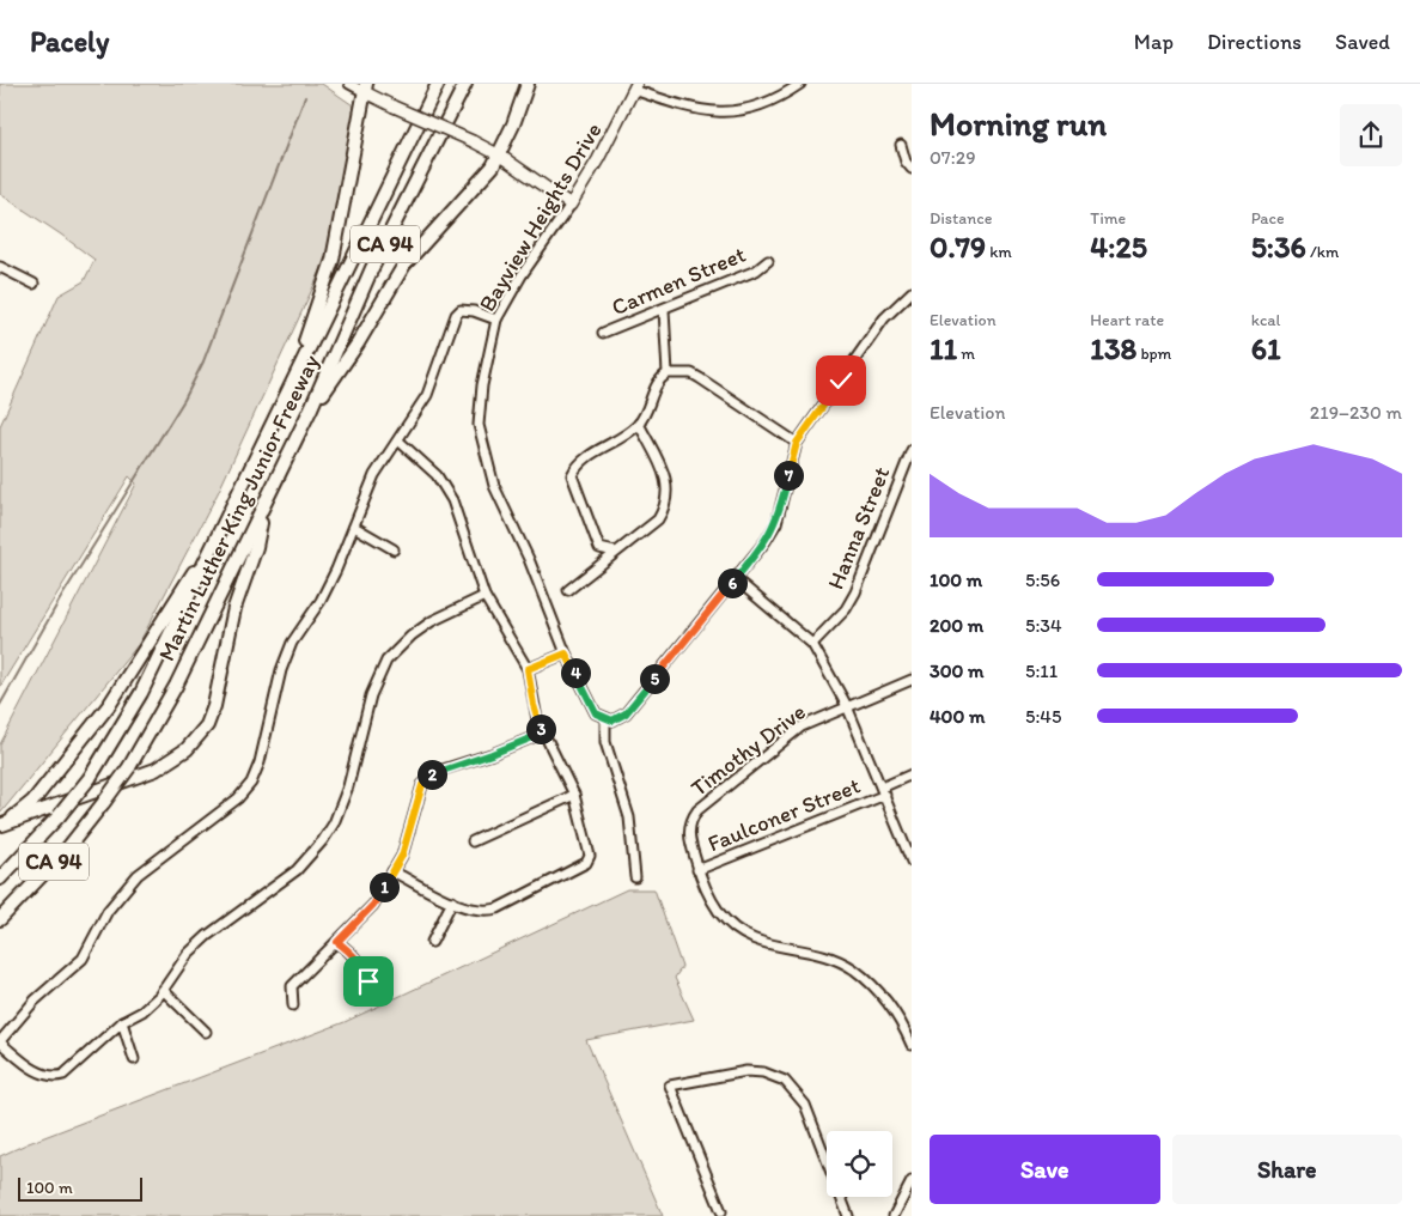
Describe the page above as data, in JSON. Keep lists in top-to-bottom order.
{
  "streets": {
    "highway": ["CA 94", "Martin Luther King Junior Freeway"],
    "main road": ["Bayview Heights Drive"],
    "street": [
      "Carmen Street",
      "Hanna Street",
      "Timothy Drive",
      "Faulconer Street"
    ]
  },
  "crossings": [
    ["Timothy Drive", "Faulconer Street"]
  ],
  "scale_bar": "100 m",
  "page": {
    "header": "Pacely",
    "nav": ["Map", "Directions", "Saved"],
    "heading": ["Morning run", "07:29"],
    "stats": [
      ["Distance", "0.79 km"],
      ["Time", "4:25"],
      ["Pace", "5:36 /km"],
      ["Elevation", "11 m"],
      ["Heart rate", "138 bpm"],
      ["kcal", "61"]
    ],
    "chart": ["Elevation", "219–230 m"],
    "pins": [
      "7",
      "6",
      "4",
      "5",
      "3",
      "2",
      "1"
    ],
    "list": [
      {
        "name": "100 m",
        "note": "5:56"
      },
      {
        "name": "200 m",
        "note": "5:34"
      },
      {
        "name": "300 m",
        "note": "5:11"
      },
      {
        "name": "400 m",
        "note": "5:45"
      }
    ],
    "buttons": ["Save", "Share"],
    "scale": "100 m"
  }
}
